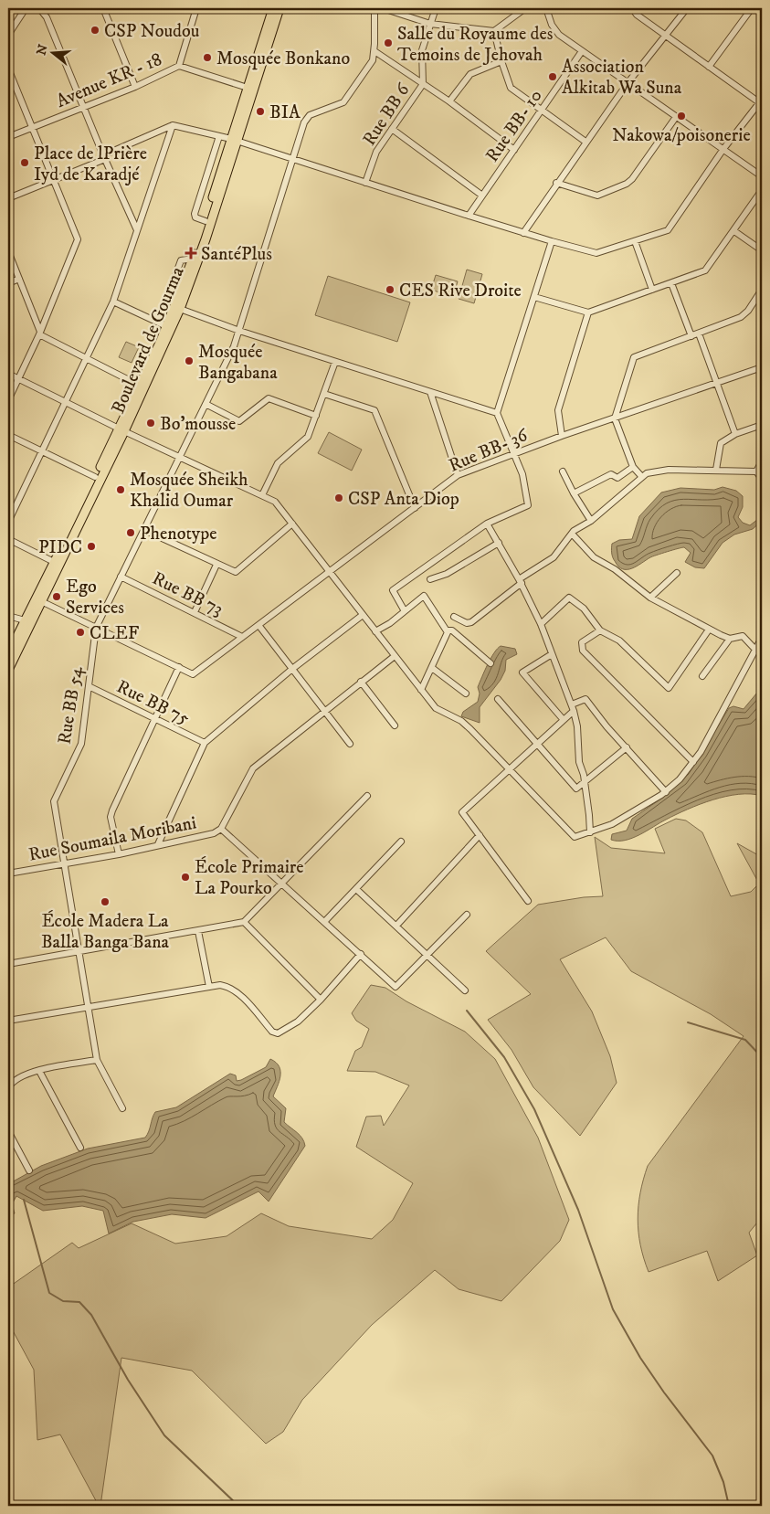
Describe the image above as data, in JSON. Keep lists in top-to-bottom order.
{
  "streets": {
    "highway": ["Boulevard de Gourma"],
    "street": [
      "Avenue KR - 18",
      "Rue BB 6",
      "Rue BB- 10",
      "Rue BB- 36",
      "Rue BB 73",
      "Rue BB 75",
      "Rue BB 54",
      "Rue Soumaila Moribani"
    ]
  },
  "crossings": [
    ["Avenue KR - 18", "Boulevard de Gourma"],
    ["Rue BB- 36", "Rue BB 73"],
    ["Rue BB 73", "Rue BB 54"],
    ["Rue BB 75", "Rue BB 54"],
    ["Rue BB 54", "Rue Soumaila Moribani"]
  ],
  "places": {
    "other": [
      "CSP Noudou",
      "Salle du Royaume des Temoins de Jehovah",
      "Mosquée Bonkano",
      "Association Alkitab Wa Suna",
      "BIA",
      "Nakowa/poisonerie",
      "Place de lPrière Iyd de Karadjé",
      "CES Rive Droite",
      "Mosquée Bangabana",
      "Bo'mousse",
      "Mosquée Sheikh Khalid Oumar",
      "CSP Anta Diop",
      "Phenotype",
      "PIDC",
      "Ego Services",
      "CLEF",
      "École Primaire La Pourko",
      "École Madera La Balla Banga Bana"
    ],
    "health": ["SantéPlus"]
  },
  "north": "left"
}
